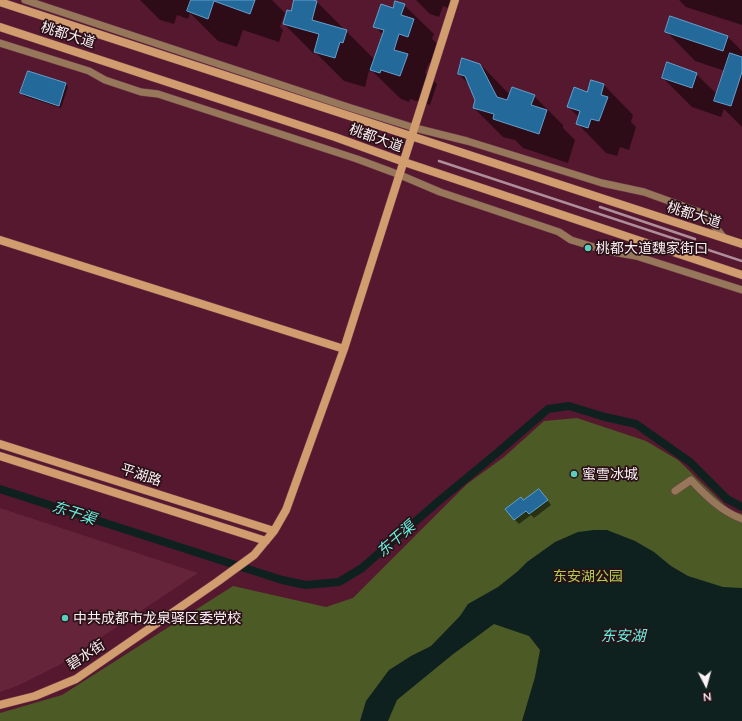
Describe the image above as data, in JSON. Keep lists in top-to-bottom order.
{
  "streets": {
    "street": ["桃都大道", "平湖路", "碧水街"]
  },
  "crossings": [
    ["桃都大道", "碧水街"],
    ["平湖路", "碧水街"]
  ],
  "water": ["东干渠", "东安湖"],
  "parks": ["东安湖公园"],
  "places": ["桃都大道魏家街口", "蜜雪冰城", "中共成都市龙泉驿区委党校"],
  "north": "bottom"
}
